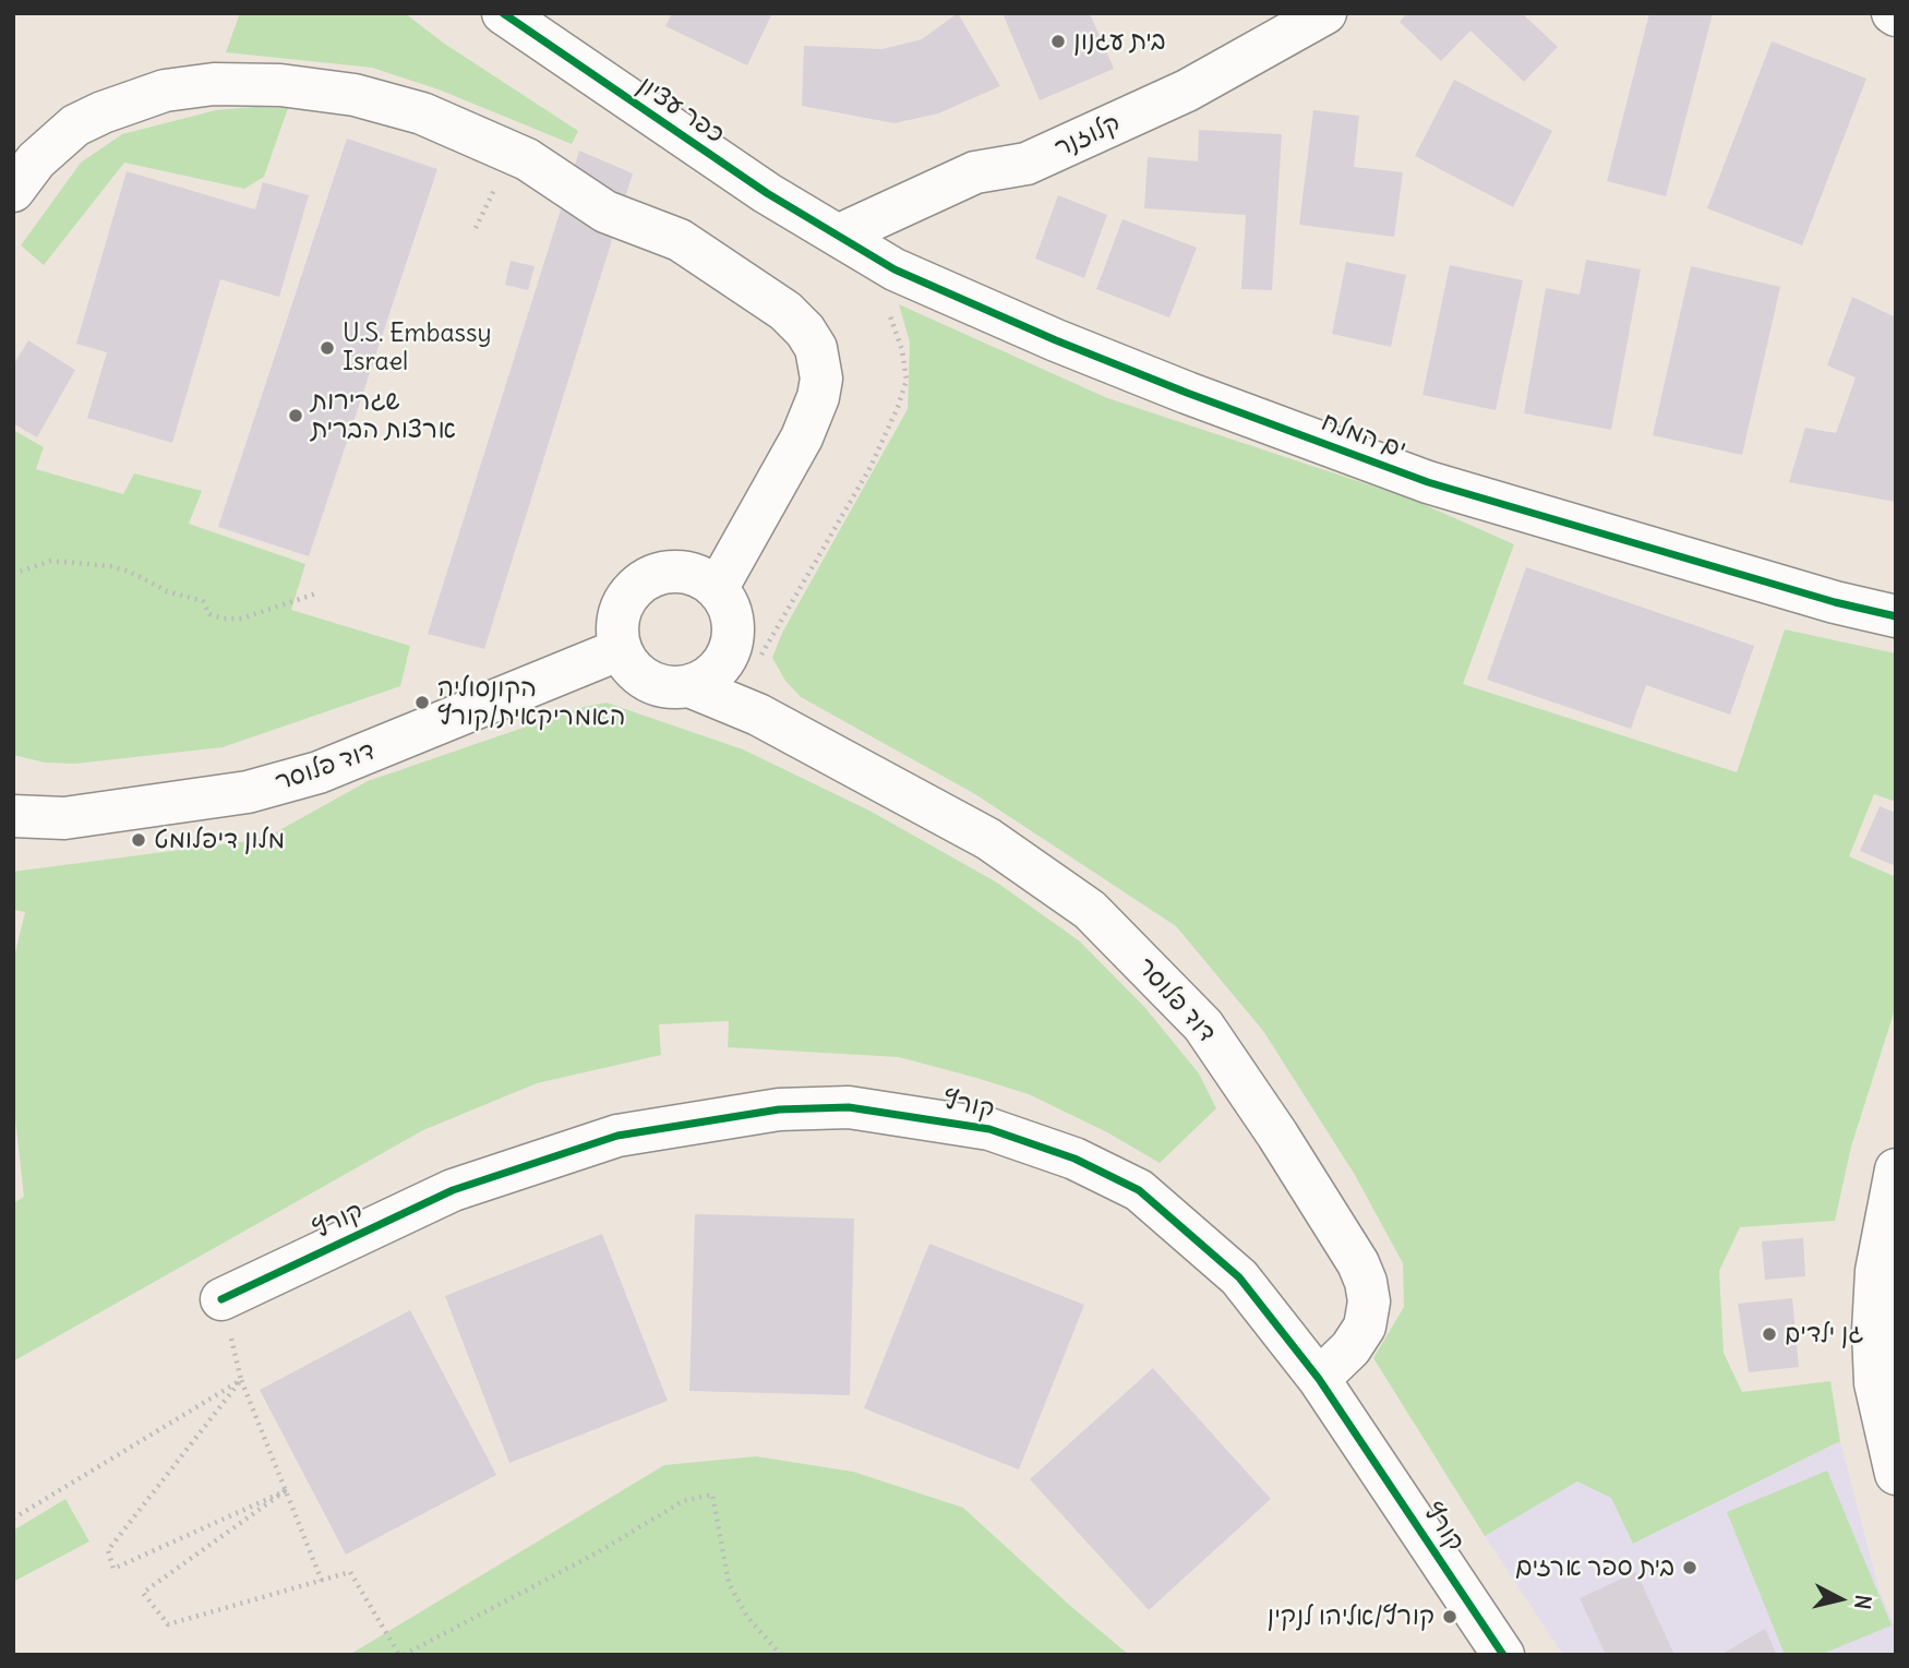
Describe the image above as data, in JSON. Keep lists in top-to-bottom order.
{
  "streets": {
    "street": [
      "כפר עציון",
      "קלוזנר",
      "ים המלח",
      "דוד פלוסר",
      "קורץ"
    ]
  },
  "crossings": [
    ["כפר עציון", "קלוזנר"],
    ["כפר עציון", "ים המלח"],
    ["קלוזנר", "ים המלח"],
    ["דוד פלוסר", "קורץ"]
  ],
  "places": [
    "בית עגנון",
    "U.S. Embassy Israel",
    "שגרירות ארצות הברית",
    "הקונסוליה האמריקאית/קורץ",
    "מלון דיפלומט",
    "גן ילדים",
    "בית ספר ארזים",
    "קורץ/אליהו לנקין"
  ],
  "north": "right"
}
